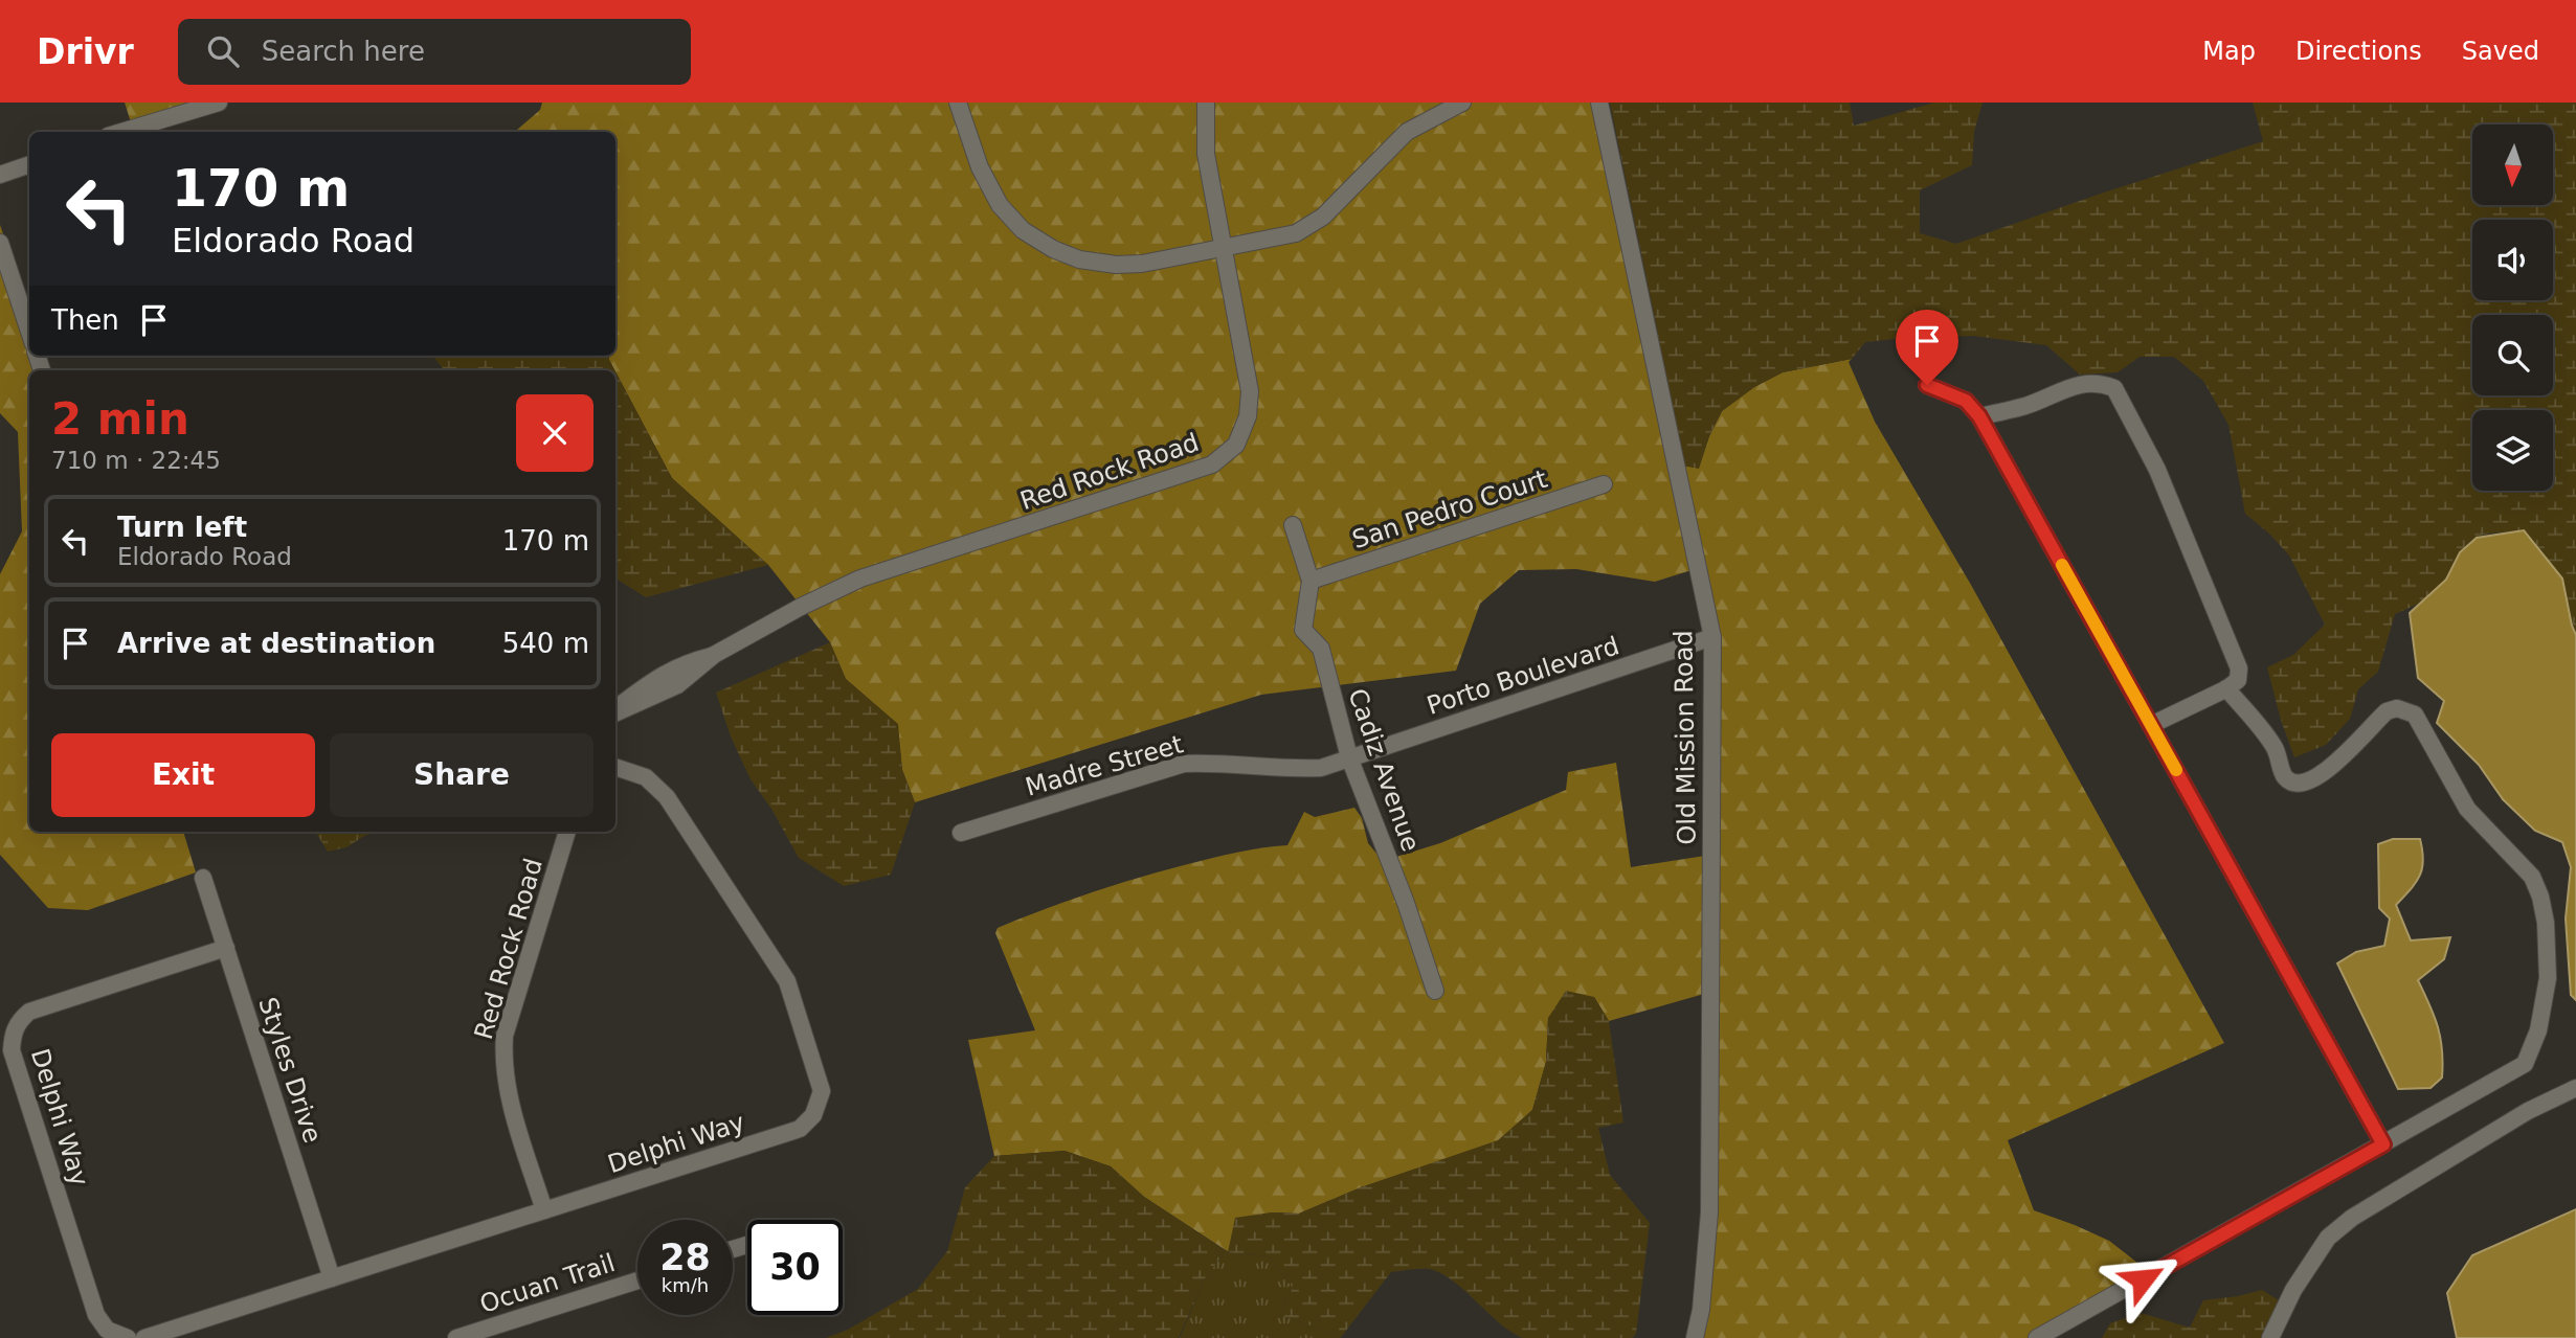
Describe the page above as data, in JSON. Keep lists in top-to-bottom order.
{
  "streets": {
    "street": [
      "Red Rock Road",
      "San Pedro Court",
      "Porto Boulevard",
      "Old Mission Road",
      "Madre Street",
      "Cadiz Avenue",
      "Styles Drive",
      "Delphi Way",
      "Ocuan Trail"
    ]
  },
  "crossings": [
    ["Red Rock Road", "Delphi Way"],
    ["San Pedro Court", "Cadiz Avenue"],
    ["Porto Boulevard", "Old Mission Road"],
    ["Porto Boulevard", "Madre Street"],
    ["Porto Boulevard", "Cadiz Avenue"],
    ["Madre Street", "Cadiz Avenue"],
    ["Styles Drive", "Delphi Way"]
  ],
  "north": "bottom",
  "page": {
    "header": "Drivr",
    "search": "Search here",
    "nav": ["Map", "Directions", "Saved"],
    "turn": ["170 m", "Eldorado Road"],
    "then": "Then",
    "heading": ["2 min", "710 m · 22:45"],
    "list": [
      {
        "name": "Turn left",
        "note": "Eldorado Road",
        "value": "170 m"
      },
      {
        "name": "Arrive at destination",
        "value": "540 m"
      }
    ],
    "buttons": ["Exit", "Share"],
    "speed": "28 km/h",
    "limit": "30"
  }
}
